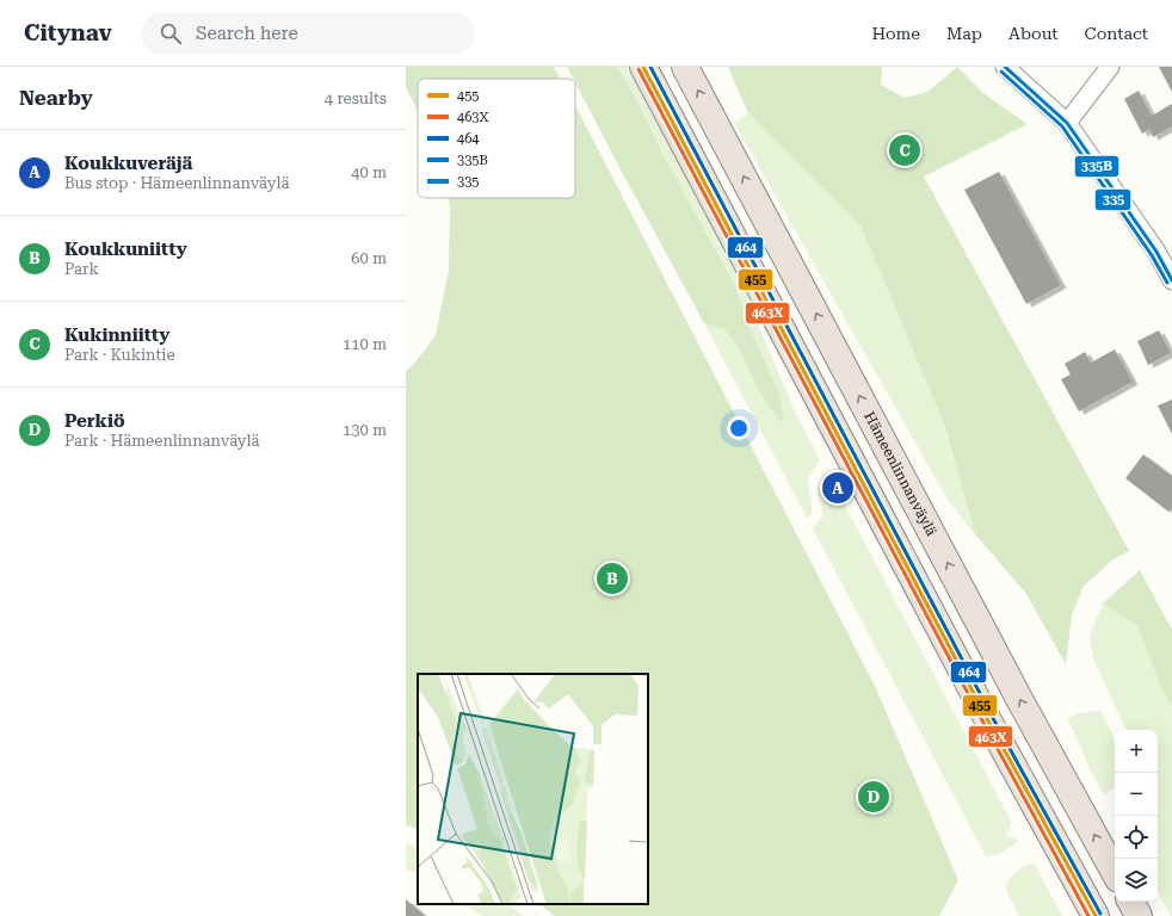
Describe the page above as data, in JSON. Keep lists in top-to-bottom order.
{
  "streets": {
    "highway": ["Hämeenlinnanväylä"]
  },
  "lines": [
    "transit line 455",
    "transit line 464",
    "transit line 335B",
    "transit line 463X",
    "transit line 335"
  ],
  "legend": [
    "455",
    "463X",
    "464",
    "335B",
    "335"
  ],
  "page": {
    "header": "Citynav",
    "search": "Search here",
    "nav": [
      "Home",
      "Map",
      "About",
      "Contact"
    ],
    "heading": ["Nearby", "4 results"],
    "list": [
      {
        "mark": "A",
        "name": "Koukkuveräjä",
        "note": "Bus stop · Hämeenlinnanväylä",
        "value": "40 m"
      },
      {
        "mark": "B",
        "name": "Koukkuniitty",
        "note": "Park",
        "value": "60 m"
      },
      {
        "mark": "C",
        "name": "Kukinniitty",
        "note": "Park · Kukintie",
        "value": "110 m"
      },
      {
        "mark": "D",
        "name": "Perkiö",
        "note": "Park · Hämeenlinnanväylä",
        "value": "130 m"
      }
    ],
    "pins": [
      "C",
      "A",
      "B",
      "D"
    ],
    "map_buttons": ["+", "−"]
  }
}
